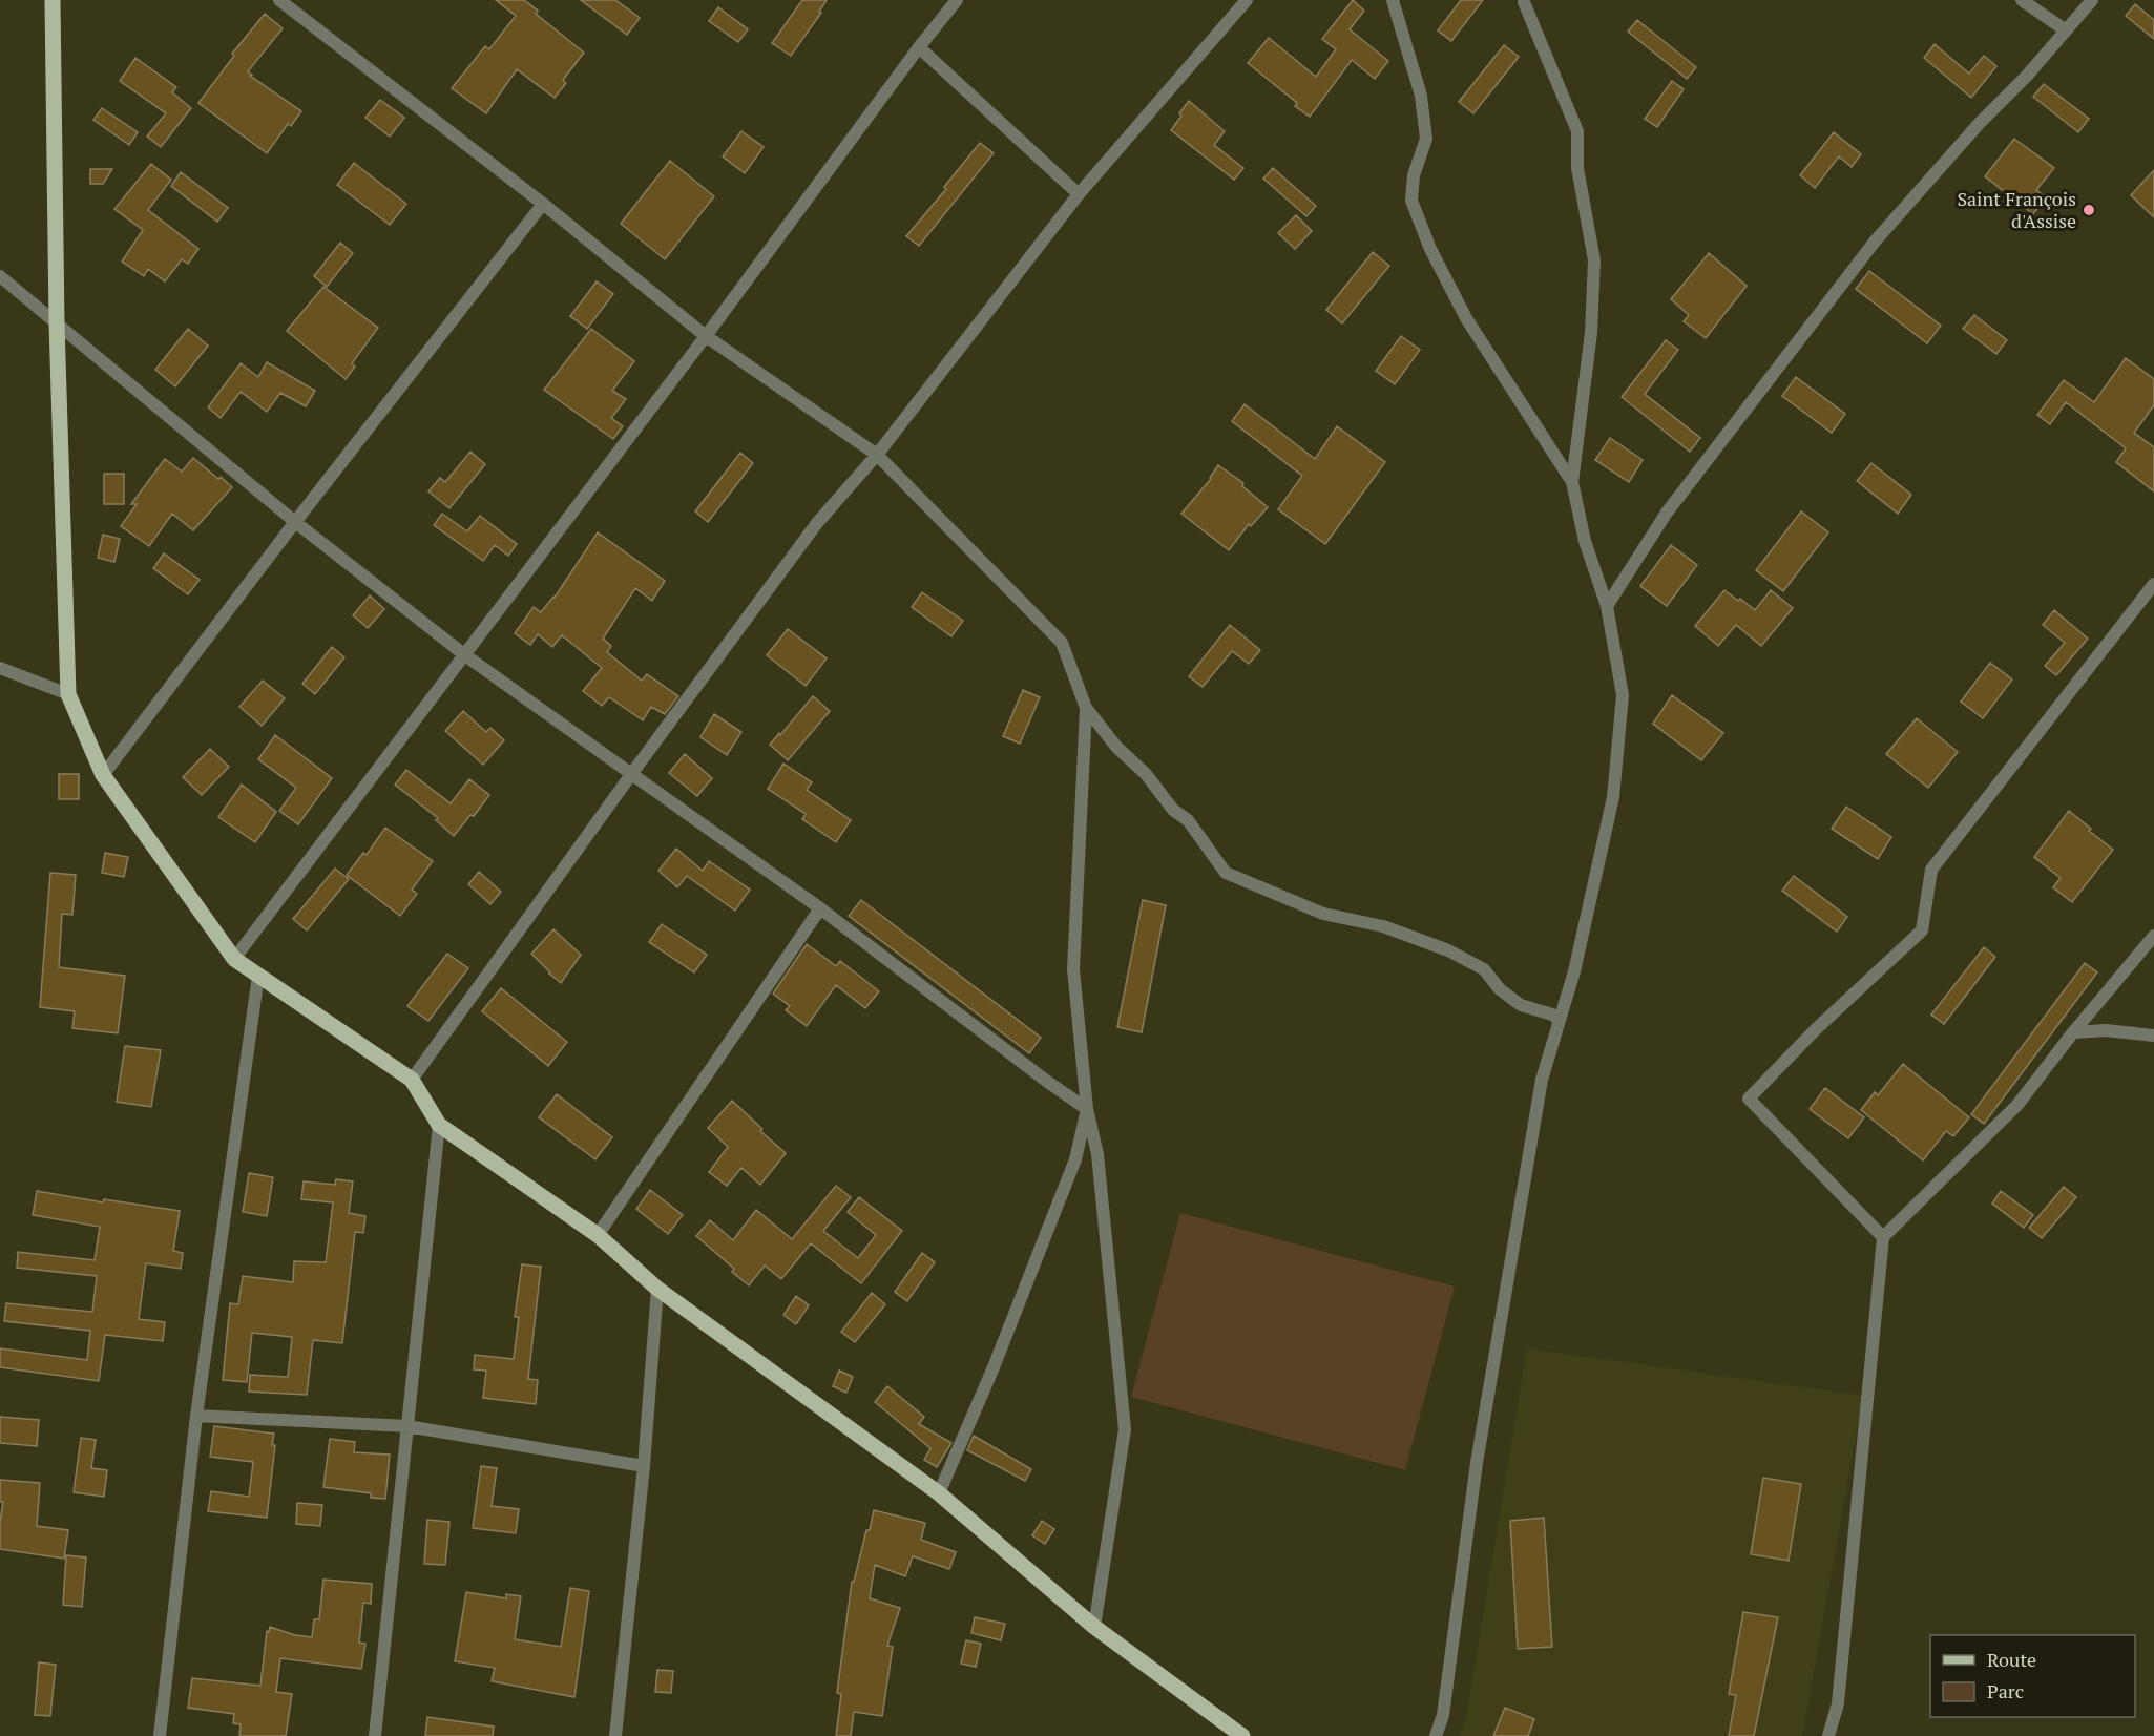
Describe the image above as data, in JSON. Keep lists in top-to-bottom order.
{
  "places": ["Saint François d'Assise"],
  "legend": ["Route", "Parc"]
}
